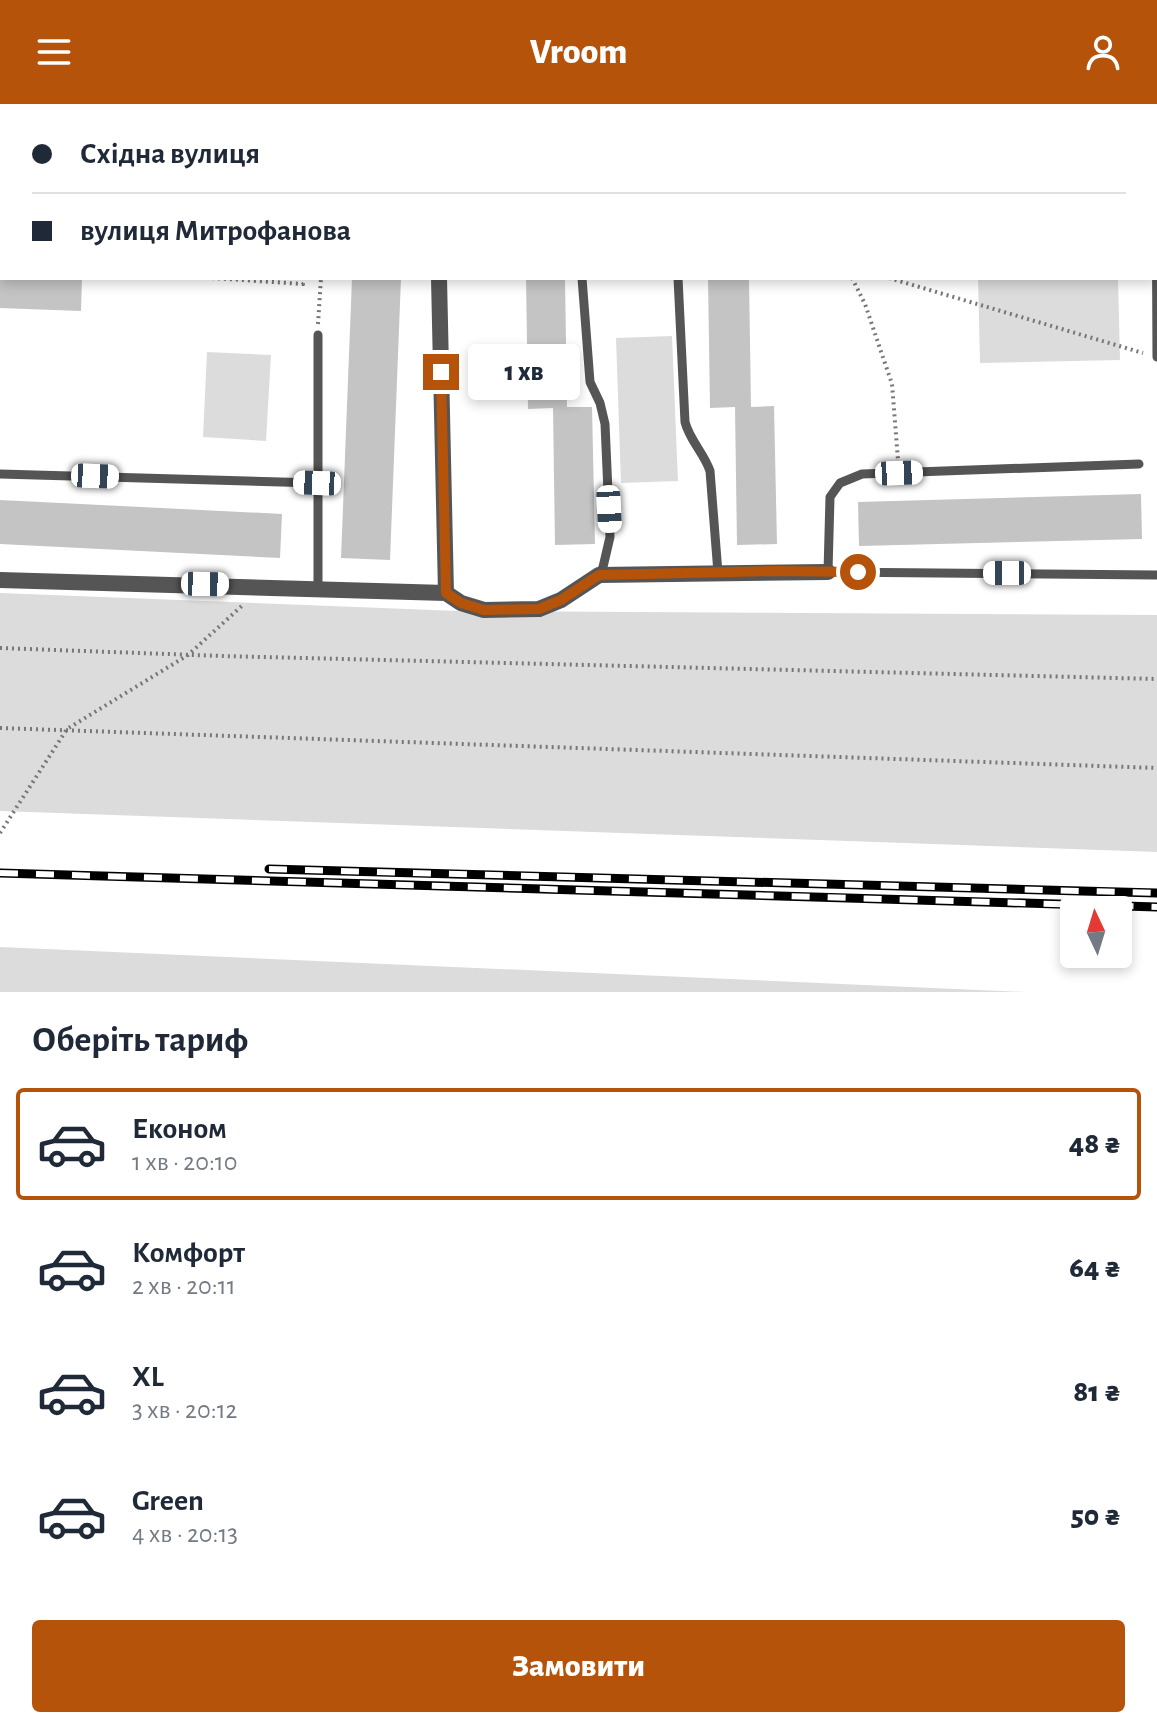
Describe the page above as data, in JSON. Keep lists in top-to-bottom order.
{
  "north": "top",
  "page": {
    "header": "Vroom",
    "banner": ["Східна вулиця", "вулиця Митрофанова"],
    "bubble": "1 хв",
    "heading": "Оберіть тариф",
    "list": [
      {
        "name": "Економ",
        "note": "1 хв · 20:10",
        "value": "48 ₴"
      },
      {
        "name": "Комфорт",
        "note": "2 хв · 20:11",
        "value": "64 ₴"
      },
      {
        "name": "XL",
        "note": "3 хв · 20:12",
        "value": "81 ₴"
      },
      {
        "name": "Green",
        "note": "4 хв · 20:13",
        "value": "50 ₴"
      }
    ],
    "buttons": "Замовити"
  }
}
